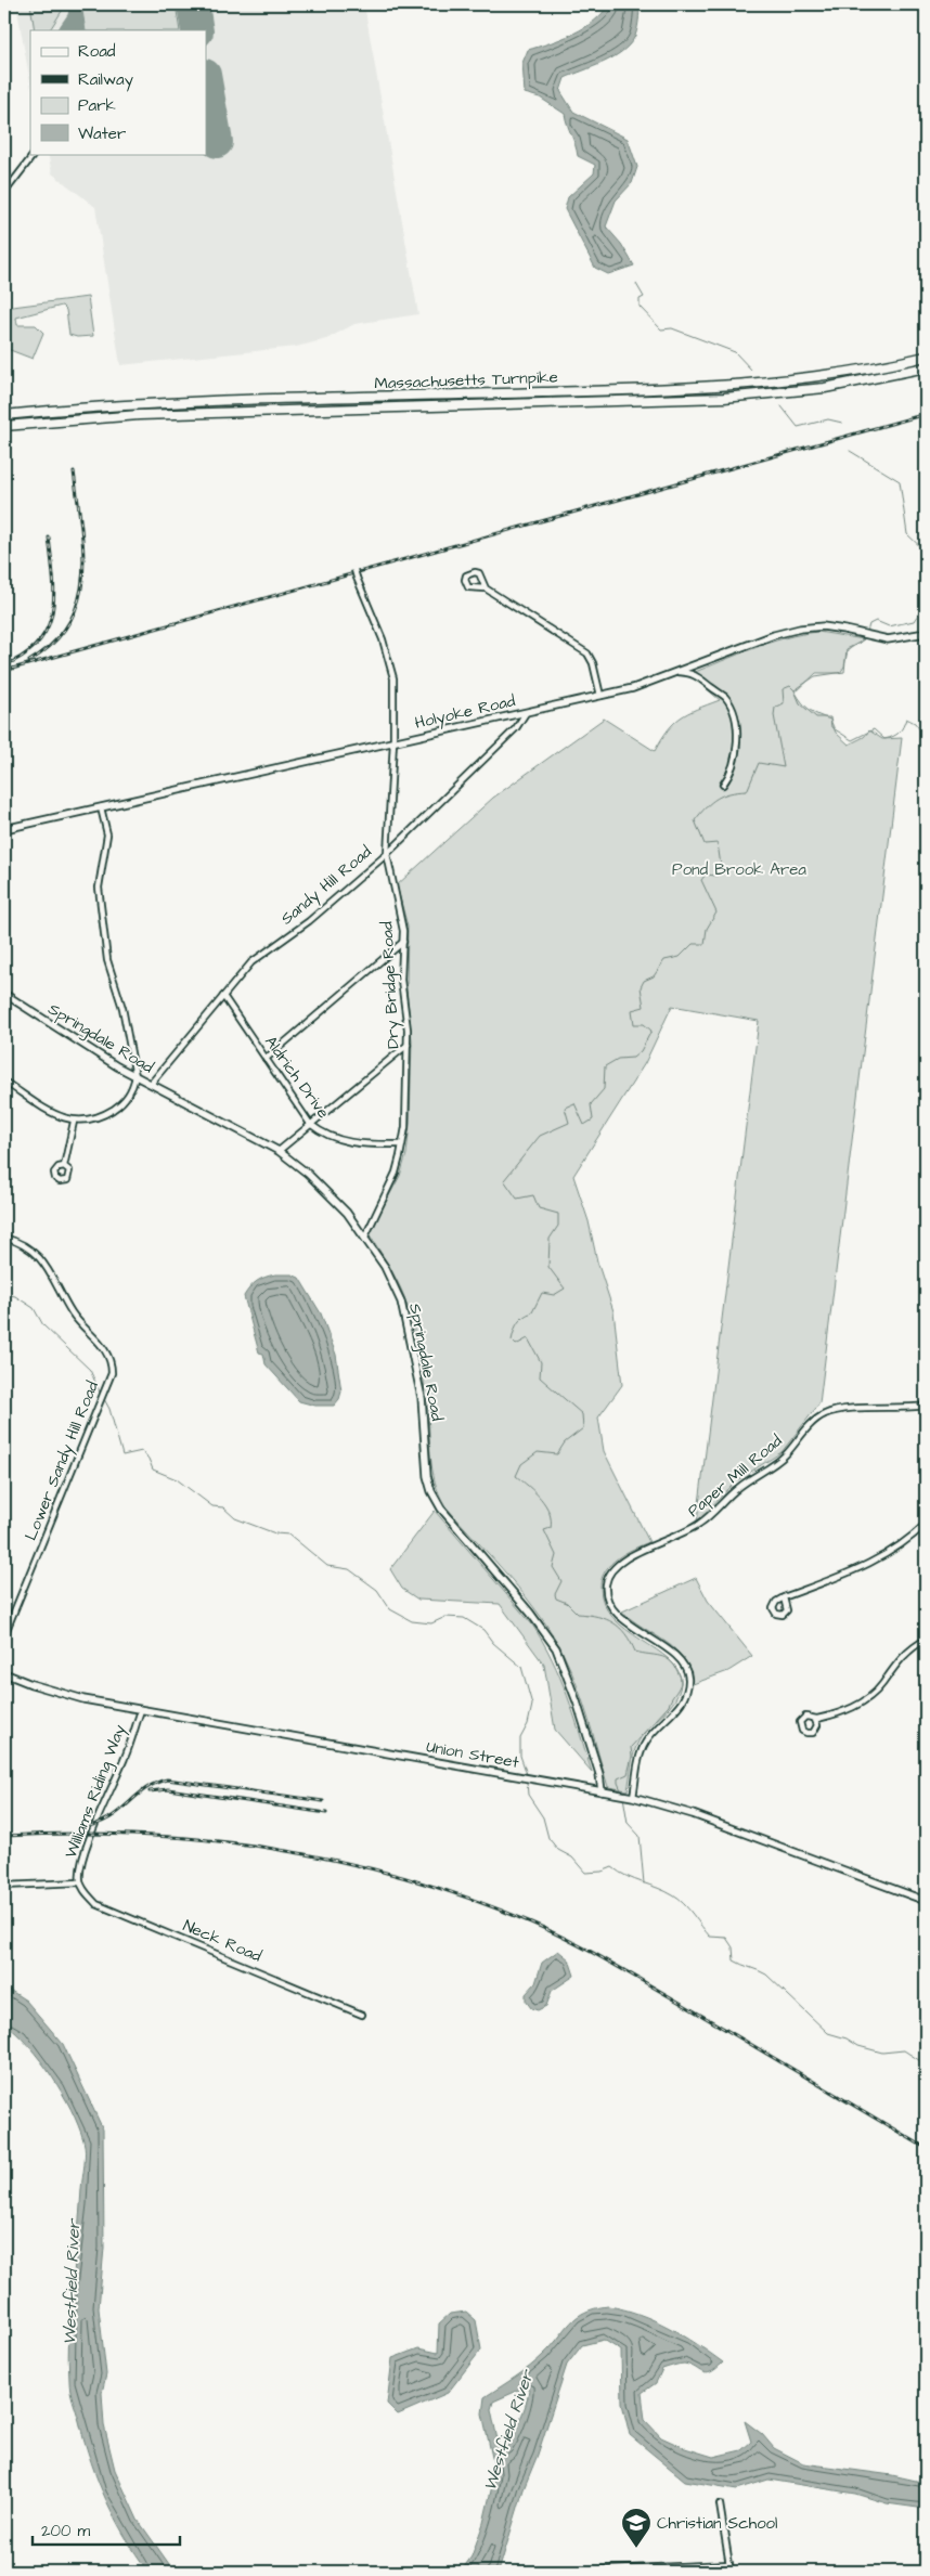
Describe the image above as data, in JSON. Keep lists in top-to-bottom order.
{
  "streets": {
    "highway": ["Massachusetts Turnpike"],
    "street": [
      "Holyoke Road",
      "Sandy Hill Road",
      "Dry Bridge Road",
      "Springdale Road",
      "Aldrich Drive",
      "Lower Sandy Hill Road",
      "Paper Mill Road",
      "Union Street",
      "Williams Riding Way",
      "Neck Road"
    ]
  },
  "crossings": [
    ["Holyoke Road", "Sandy Hill Road"],
    ["Holyoke Road", "Dry Bridge Road"],
    ["Sandy Hill Road", "Dry Bridge Road"],
    ["Sandy Hill Road", "Springdale Road"],
    ["Sandy Hill Road", "Aldrich Drive"],
    ["Dry Bridge Road", "Springdale Road"],
    ["Dry Bridge Road", "Aldrich Drive"],
    ["Springdale Road", "Union Street"],
    ["Paper Mill Road", "Union Street"],
    ["Union Street", "Williams Riding Way"],
    ["Williams Riding Way", "Neck Road"]
  ],
  "water": ["Westfield River"],
  "parks": ["Pond Brook Area"],
  "places": {
    "school or university": ["Christian School"]
  },
  "legend": [
    "Road",
    "Railway",
    "Park",
    "Water"
  ],
  "scale_bar": "200 m"
}
